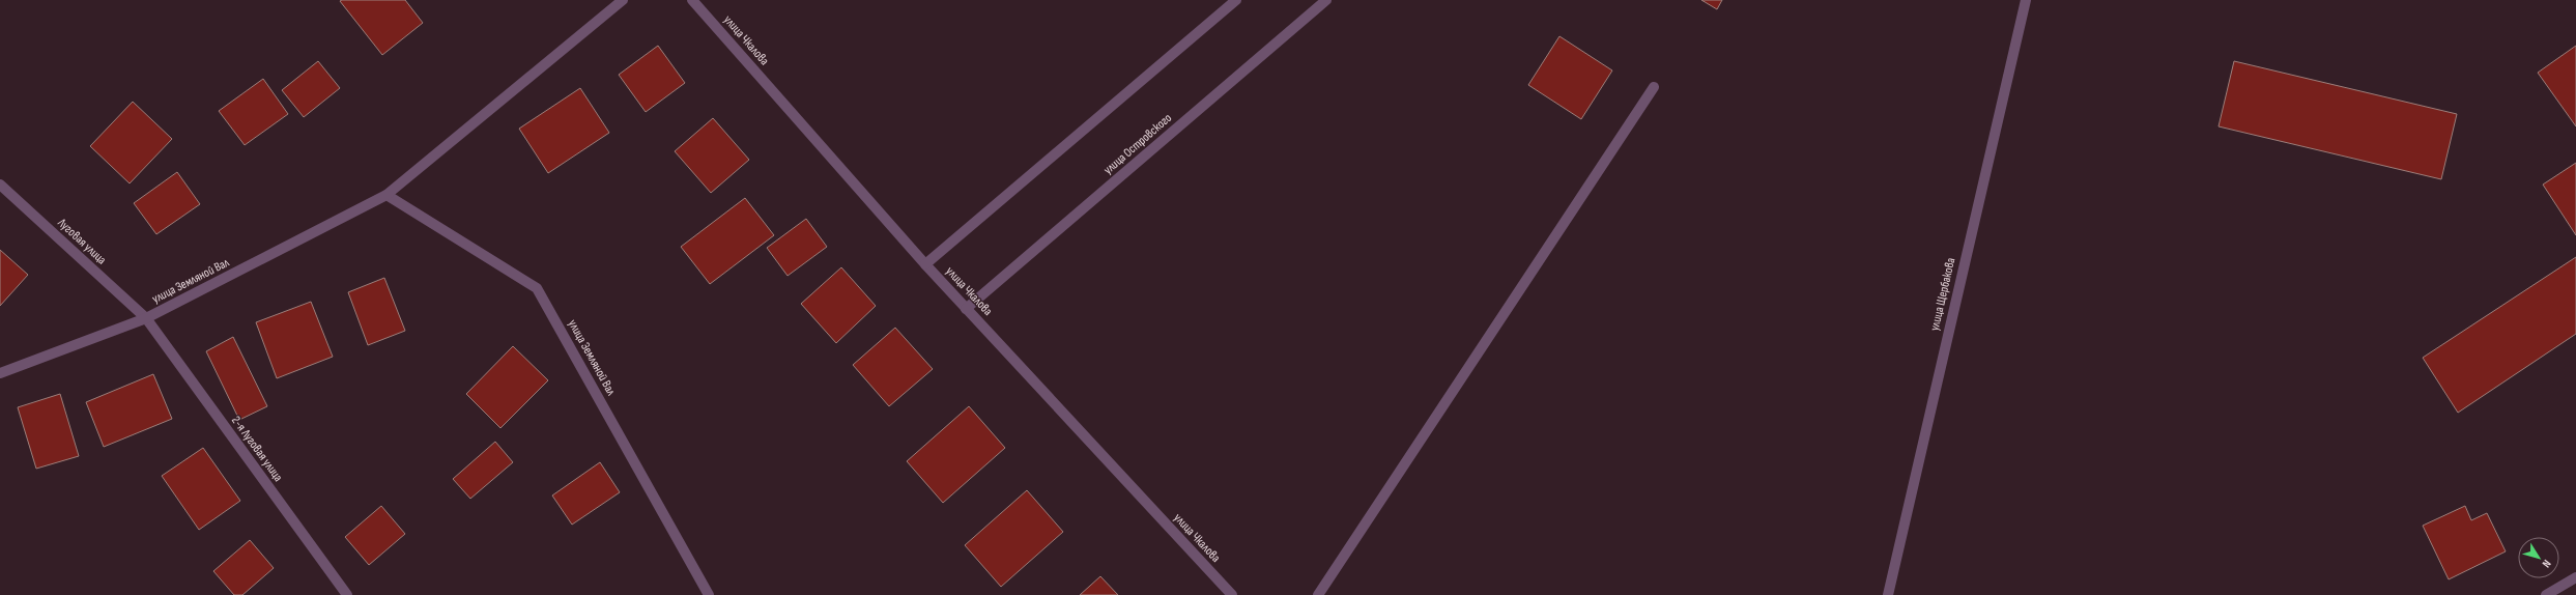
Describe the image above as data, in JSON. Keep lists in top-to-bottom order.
{
  "streets": {
    "street": [
      "улица Чкалова",
      "улица Островского",
      "Луговая улица",
      "улица Земляной Вал",
      "улица Щербакова",
      "2-я Луговая улица"
    ]
  },
  "crossings": [
    ["улица Чкалова", "улица Островского"],
    ["Луговая улица", "улица Земляной Вал"],
    ["Луговая улица", "2-я Луговая улица"],
    ["улица Земляной Вал", "2-я Луговая улица"]
  ],
  "north": "bottom right"
}
